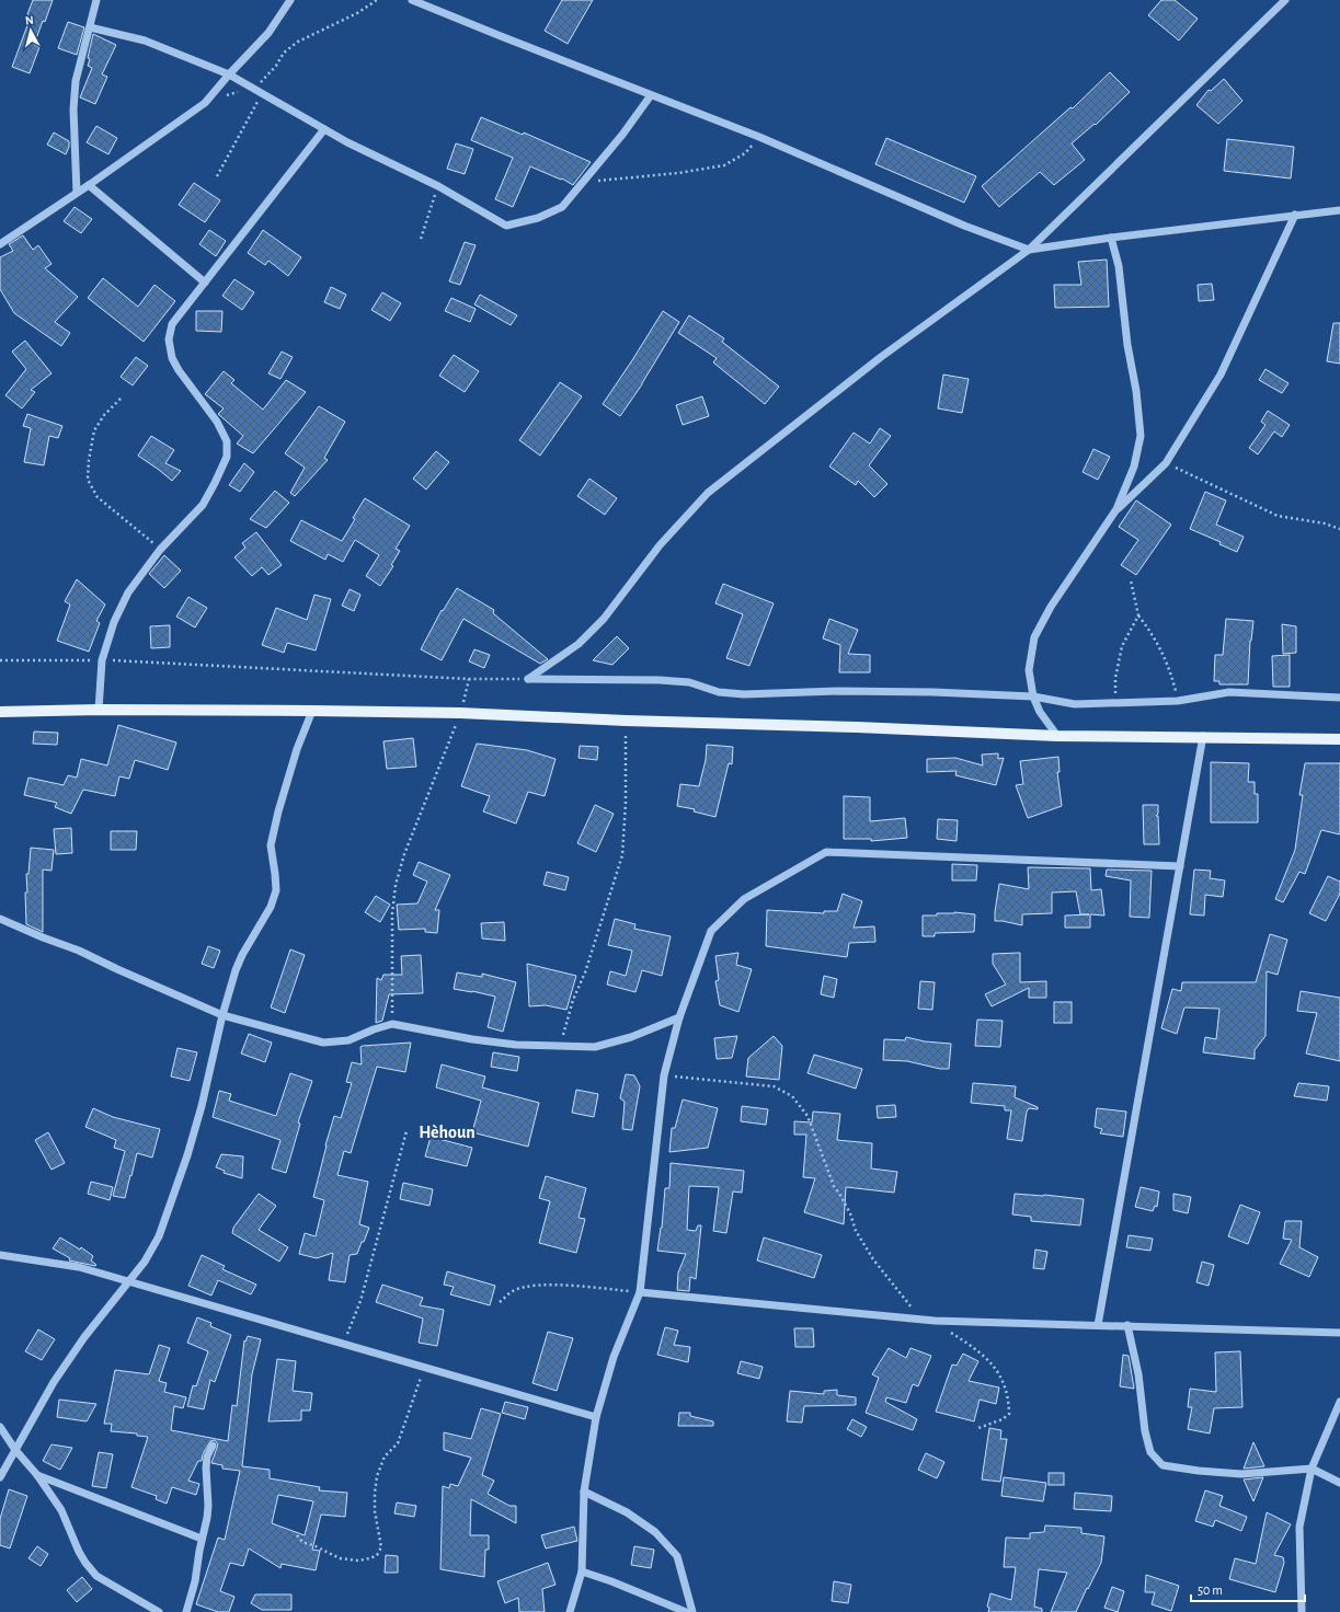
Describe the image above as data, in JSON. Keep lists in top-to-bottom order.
{
  "districts": ["Hèhoun"],
  "scale_bar": "50 m",
  "north": "top"
}
